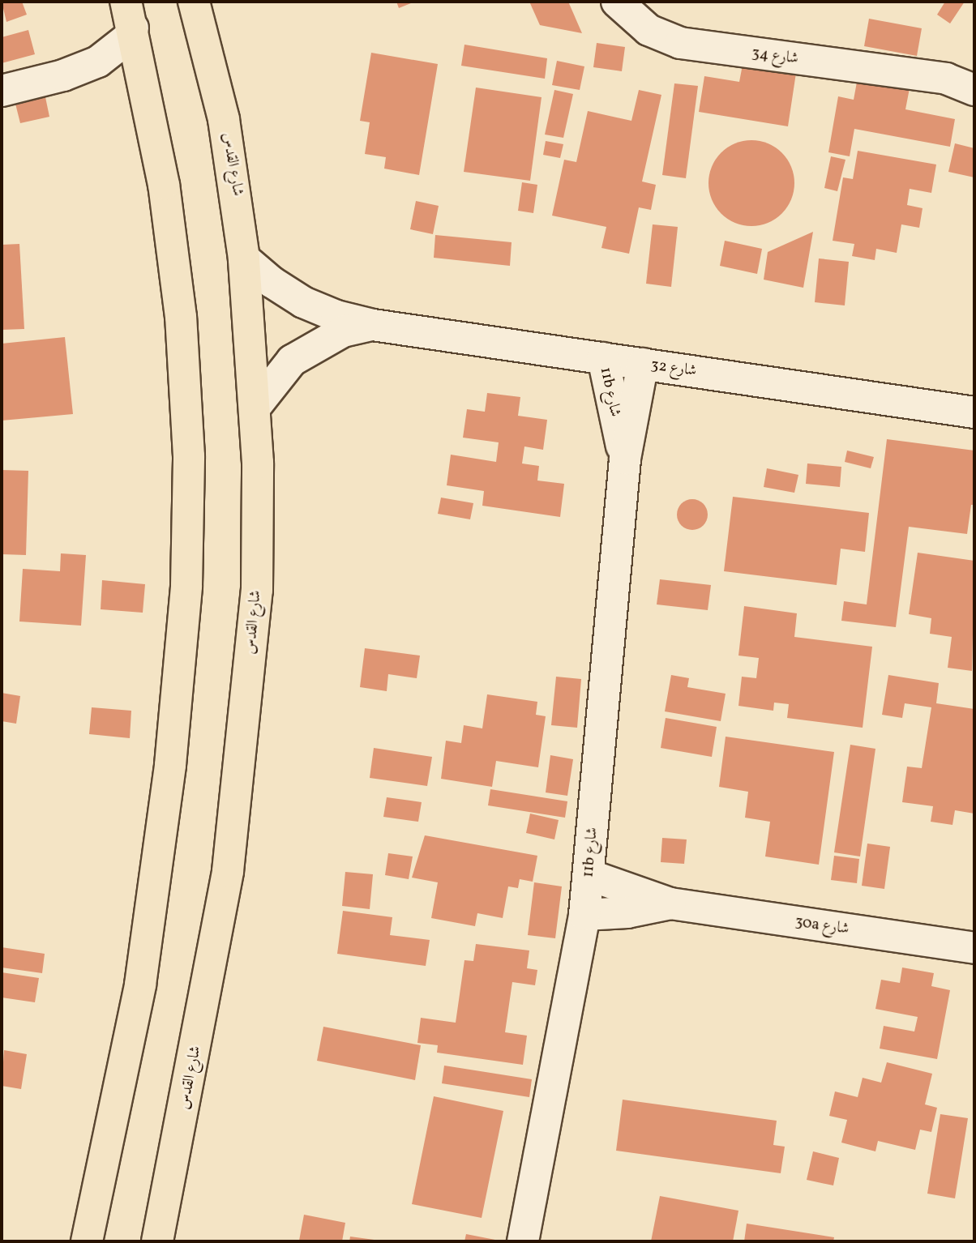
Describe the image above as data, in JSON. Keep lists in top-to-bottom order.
{
  "streets": {
    "main road": ["شارع القدس"],
    "street": [
      "شارع 34",
      "شارع 32",
      "11b شارع",
      "30a شارع"
    ]
  },
  "crossings": [
    ["شارع القدس", "شارع 32"],
    ["شارع 32", "11b شارع"],
    ["11b شارع", "30a شارع"]
  ]
}
